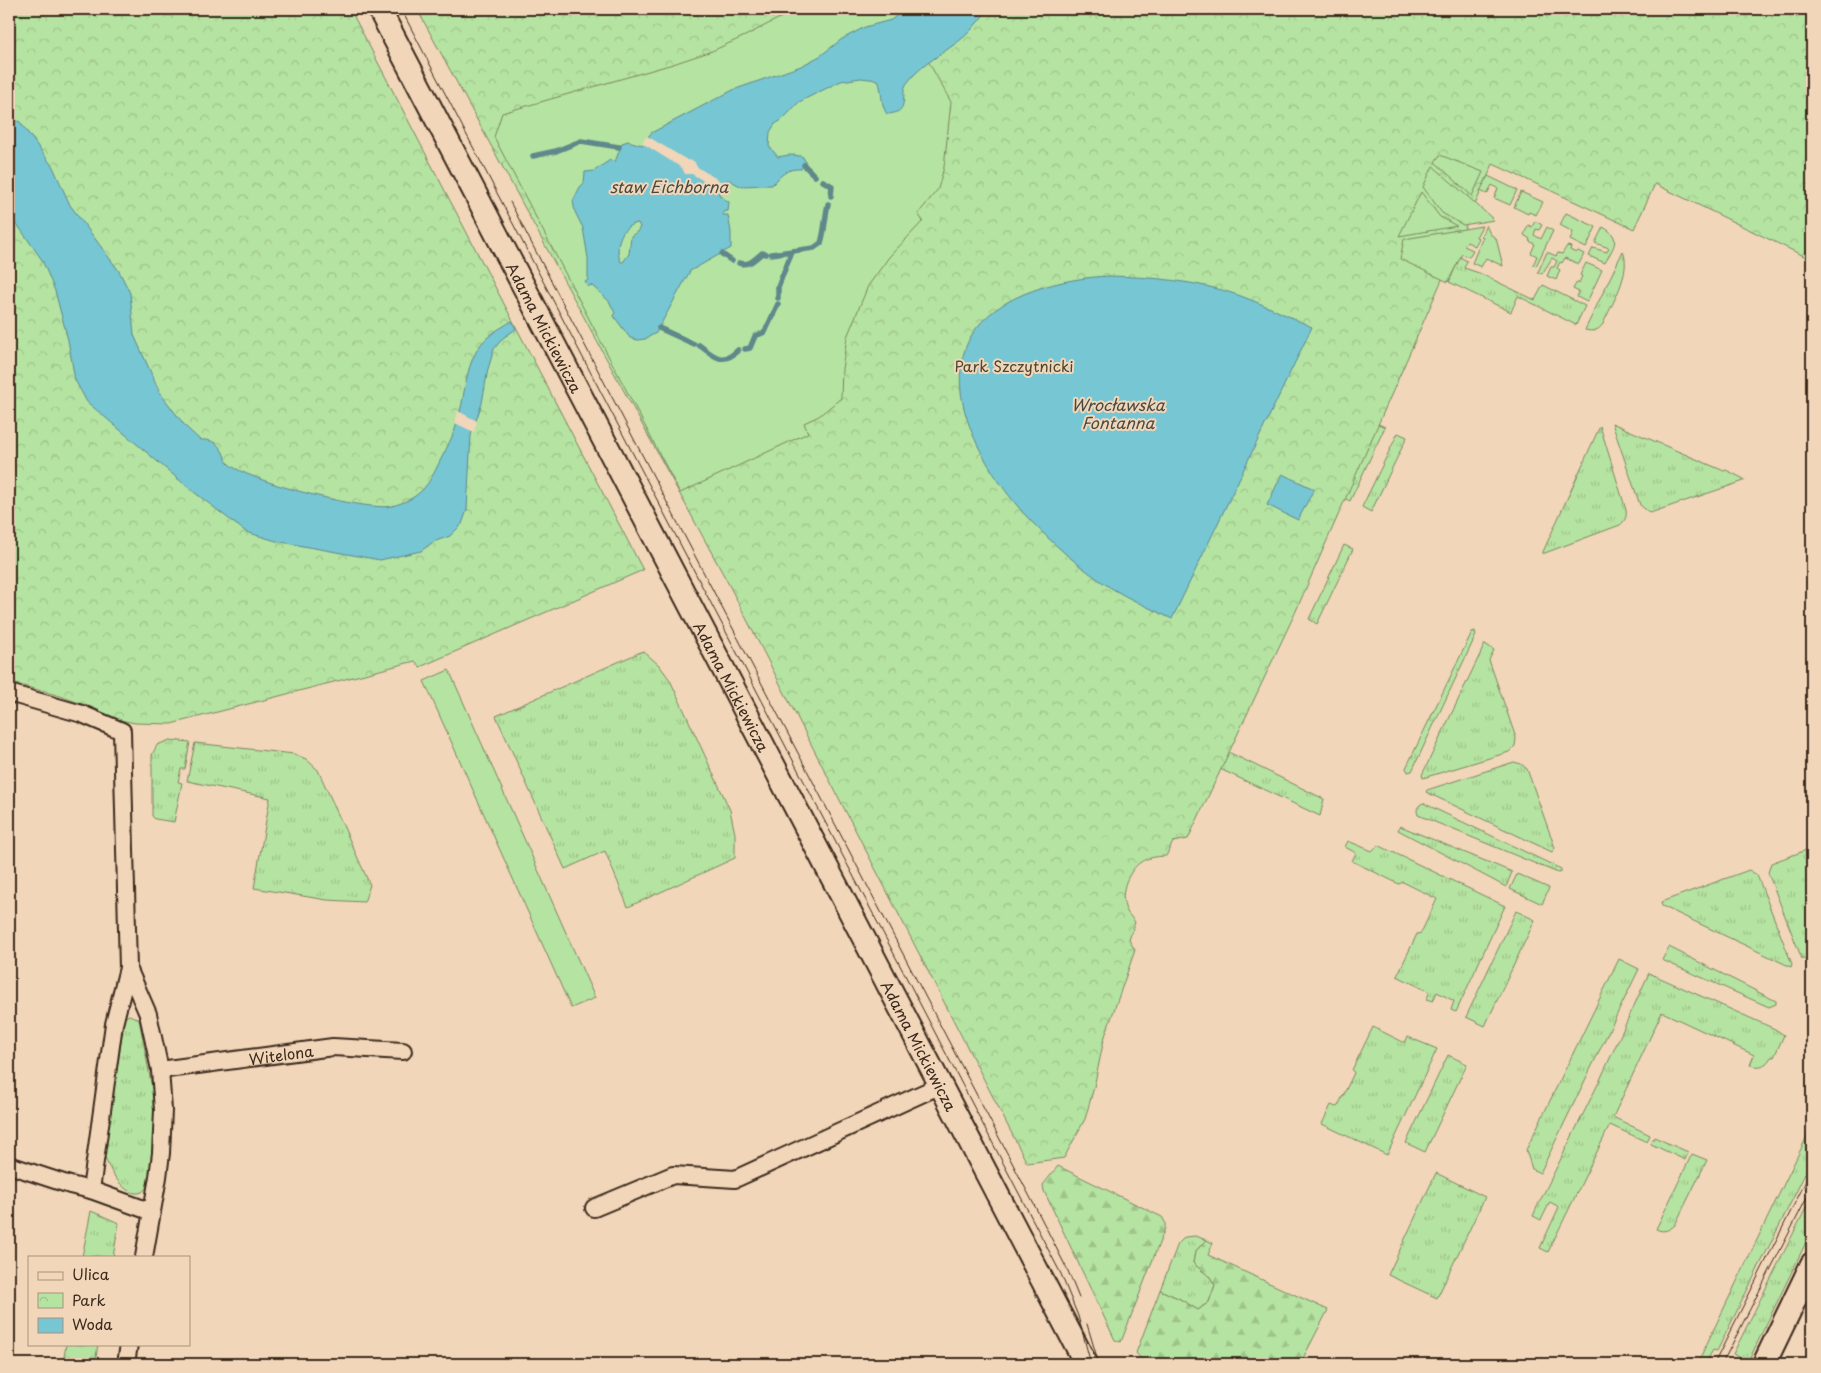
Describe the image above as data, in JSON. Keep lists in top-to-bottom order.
{
  "streets": {
    "main road": ["Adama Mickiewicza"],
    "street": ["Witelona"]
  },
  "water": ["staw Eichborna", "Wrocławska Fontanna"],
  "parks": ["Park Szczytnicki"],
  "legend": ["Ulica", "Park", "Woda"]
}
